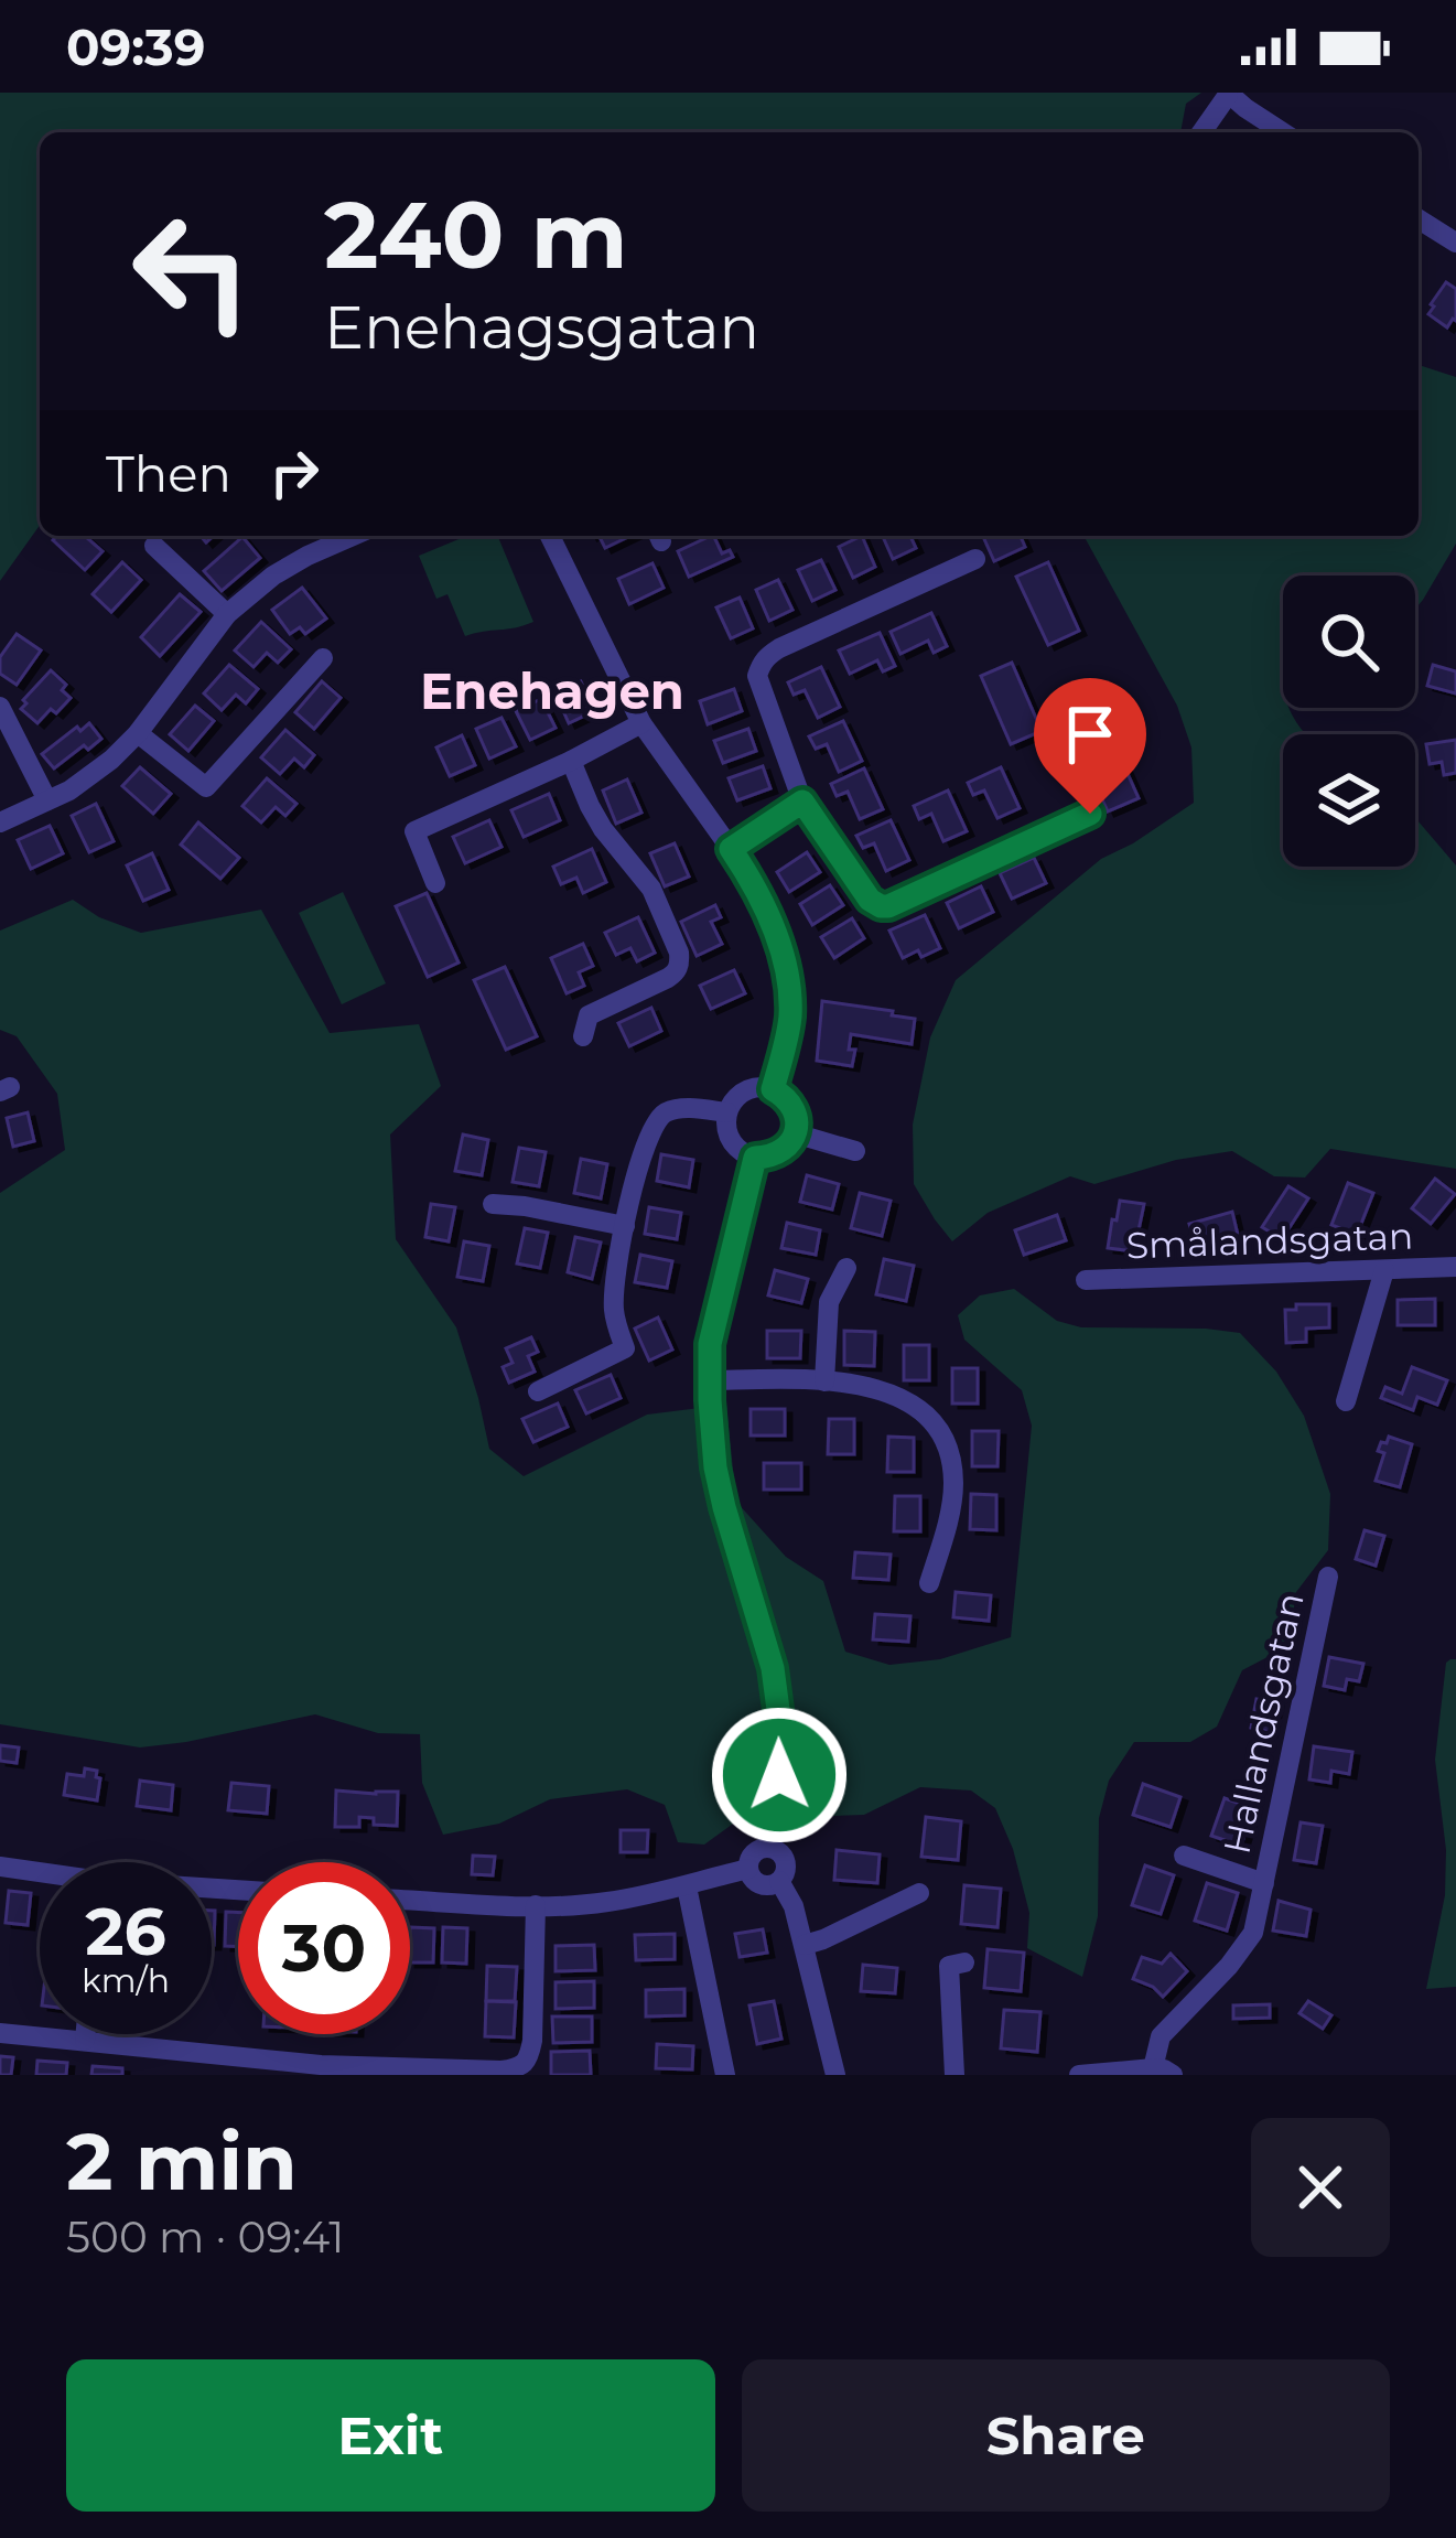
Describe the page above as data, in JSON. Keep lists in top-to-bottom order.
{
  "streets": {
    "street": ["Smålandsgatan", "Hallandsgatan"]
  },
  "districts": ["Enehagen"],
  "page": {
    "status": "09:39",
    "turn": ["240 m", "Enehagsgatan"],
    "then": "Then",
    "speed": "26 km/h",
    "limit": "30",
    "heading": ["2 min", "500 m · 09:41"],
    "buttons": ["Exit", "Share"]
  }
}
